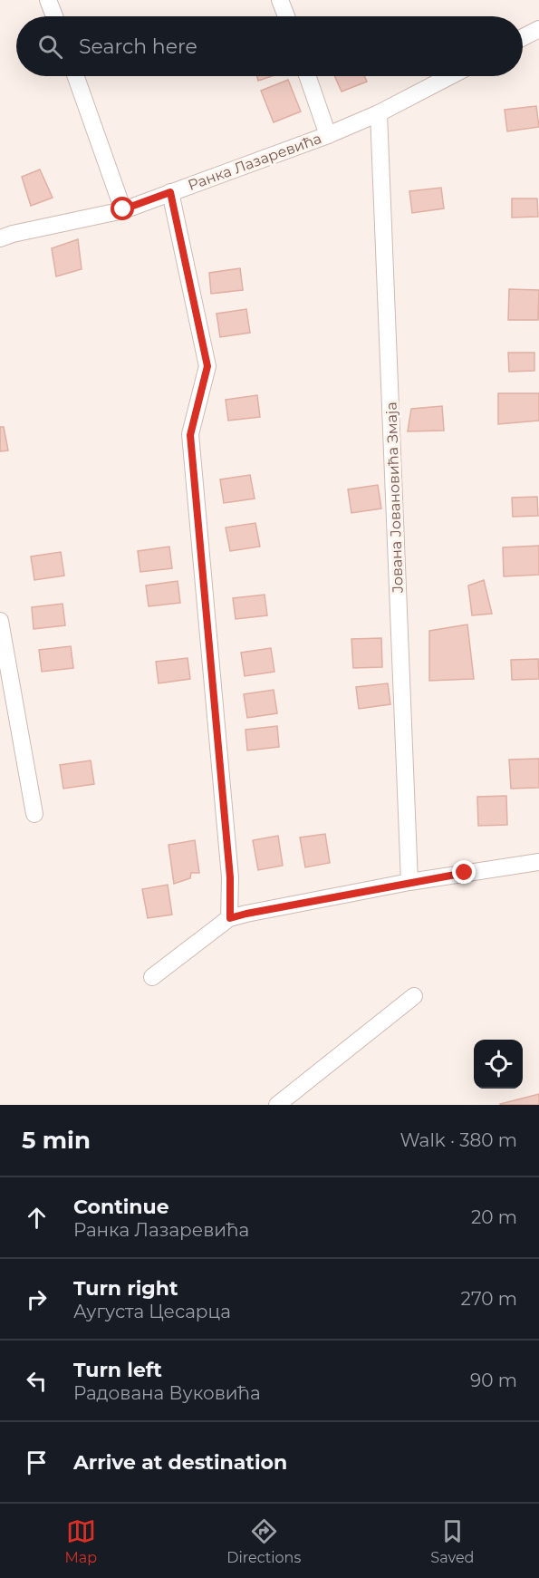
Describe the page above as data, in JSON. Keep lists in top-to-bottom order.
{
  "streets": {
    "street": ["Ранка Лазаревића", "Јована Јовановића Змаја"]
  },
  "crossings": [
    ["Ранка Лазаревића", "Јована Јовановића Змаја"]
  ],
  "page": {
    "search": "Search here",
    "heading": ["5 min", "Walk · 380 m"],
    "list": [
      ["Continue", "Ранка Лазаревића", "20 m"],
      ["Turn right", "Аугуста Цесарца", "270 m"],
      ["Turn left", "Радована Вуковића", "90 m"],
      "Arrive at destination"
    ],
    "nav": ["Map", "Directions", "Saved"]
  }
}
